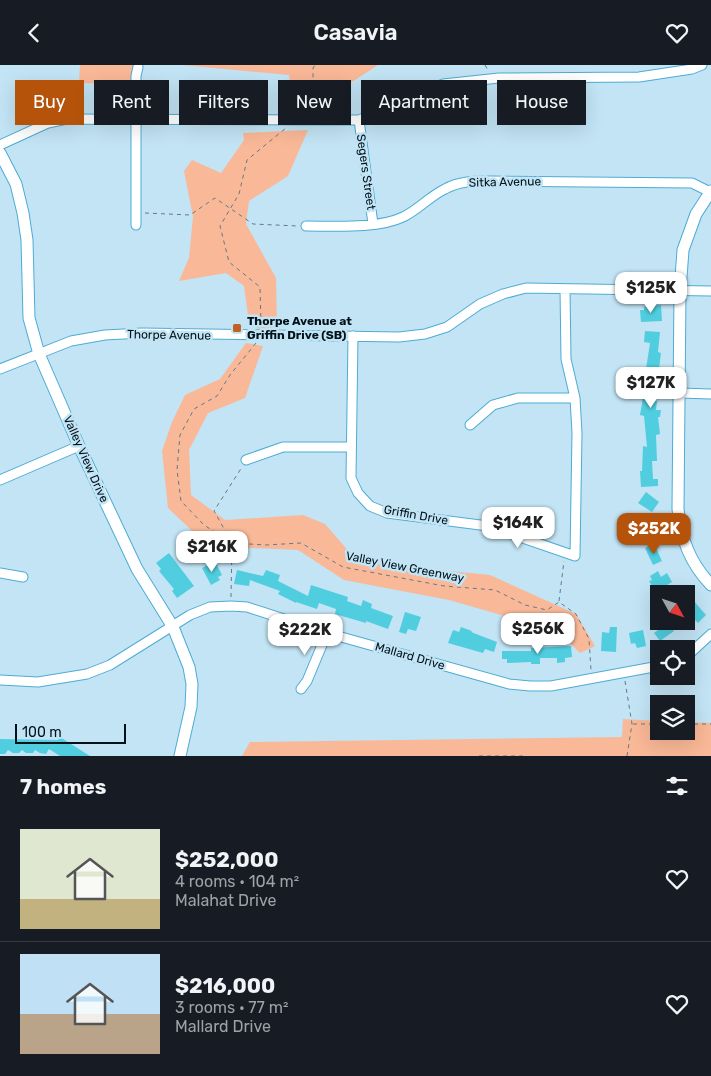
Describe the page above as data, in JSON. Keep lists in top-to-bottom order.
{
  "streets": {
    "street": [
      "Segers Street",
      "Sitka Avenue",
      "Thorpe Avenue",
      "Valley View Drive",
      "Griffin Drive",
      "Mallard Drive"
    ],
    "path": ["Valley View Greenway"]
  },
  "crossings": [
    ["Segers Street", "Sitka Avenue"],
    ["Thorpe Avenue", "Valley View Drive"],
    ["Thorpe Avenue", "Griffin Drive"],
    ["Thorpe Avenue", "Valley View Greenway"],
    ["Valley View Drive", "Mallard Drive"]
  ],
  "places": {
    "transit": ["Thorpe Avenue at Griffin Drive (SB)"]
  },
  "scale_bar": "100 m",
  "north": "bottom right",
  "page": {
    "header": "Casavia",
    "chip": [
      "Buy",
      "Rent",
      "Filters",
      "New",
      "Apartment",
      "House"
    ],
    "price": [
      "$125K",
      "$127K",
      "$164K",
      "$252K",
      "$216K",
      "$256K",
      "$222K"
    ],
    "scale": "100 m",
    "heading": "7 homes",
    "list": [
      {
        "name": "$252,000",
        "note": "4 rooms · 104 m² · Malahat Drive"
      },
      {
        "name": "$216,000",
        "note": "3 rooms · 77 m² · Mallard Drive"
      }
    ]
  }
}
